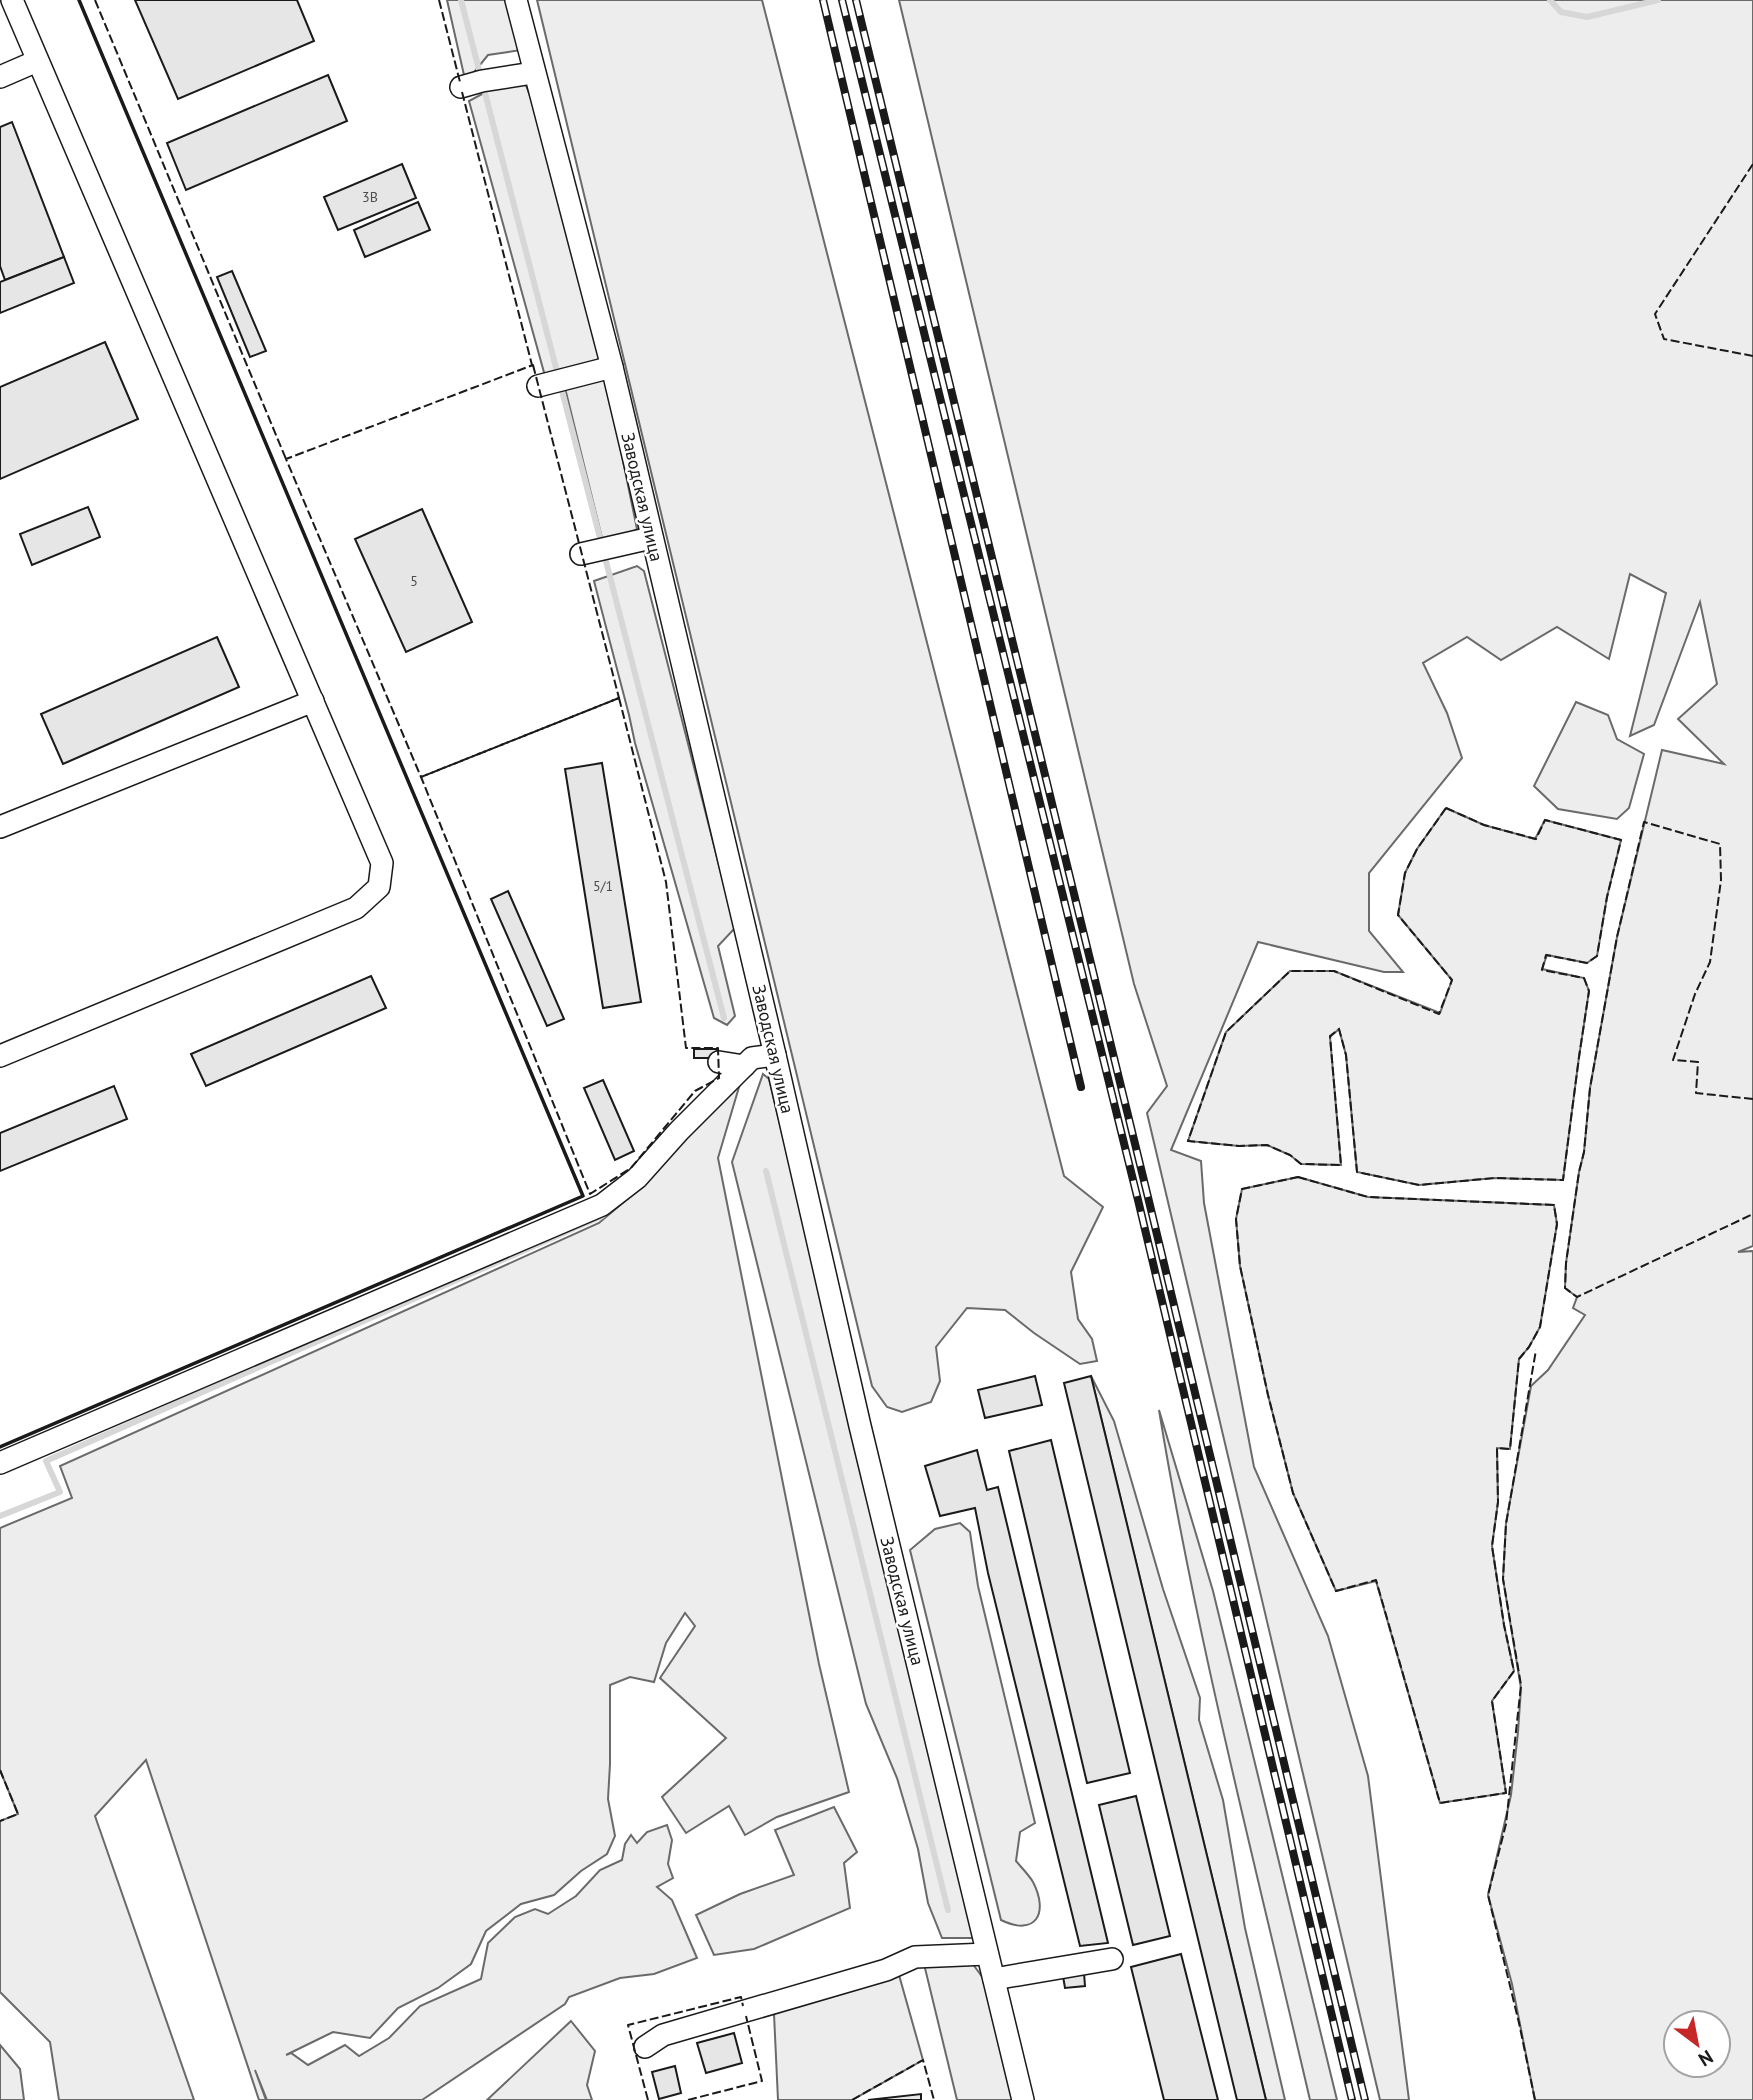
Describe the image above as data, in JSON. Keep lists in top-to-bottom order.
{
  "streets": {
    "street": ["Заводская улица"]
  },
  "house_numbers": ["3В", "5", "5/1"],
  "north": "bottom right"
}
